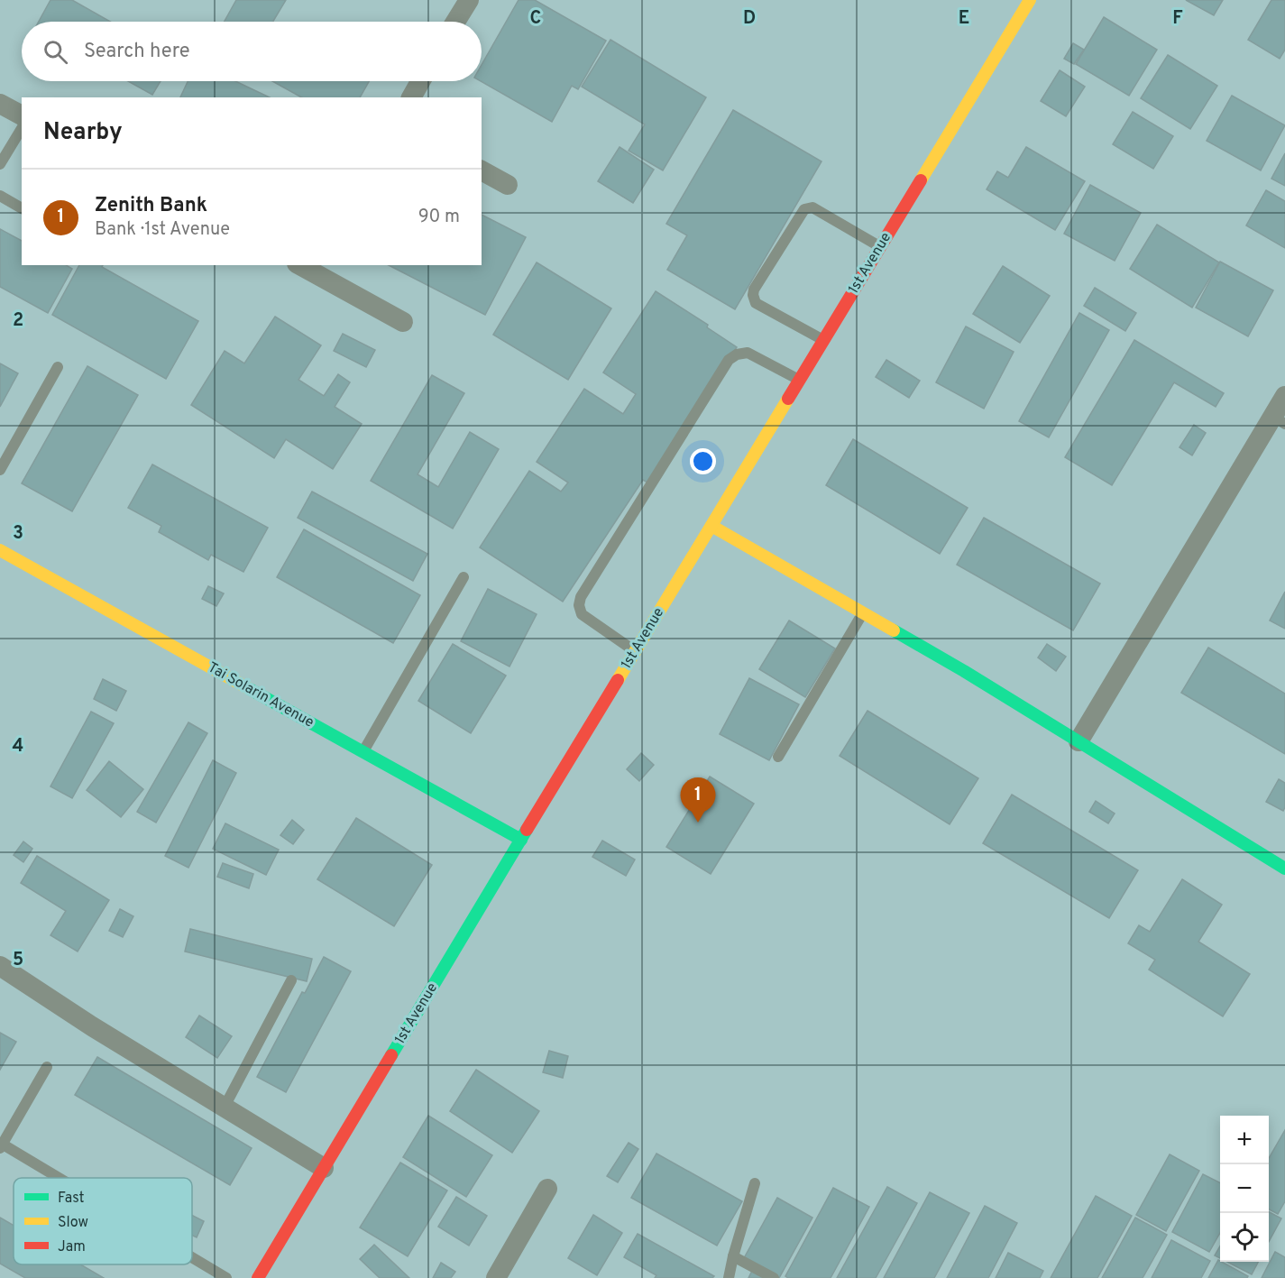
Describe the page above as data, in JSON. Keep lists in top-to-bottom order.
{
  "streets": {
    "street": ["1st Avenue", "Tai Solarin Avenue"]
  },
  "crossings": [
    ["1st Avenue", "Tai Solarin Avenue"]
  ],
  "legend": ["Fast", "Slow", "Jam"],
  "page": {
    "search": "Search here",
    "heading": "Nearby",
    "list": [
      {
        "mark": "1",
        "name": "Zenith Bank",
        "note": "Bank · 1st Avenue",
        "value": "90 m"
      }
    ],
    "pins": "1",
    "map_buttons": ["+", "−"]
  },
  "grid": {
    "columns": [
      "C",
      "D",
      "E",
      "F"
    ],
    "rows": [
      "2",
      "3",
      "4",
      "5"
    ]
  }
}
